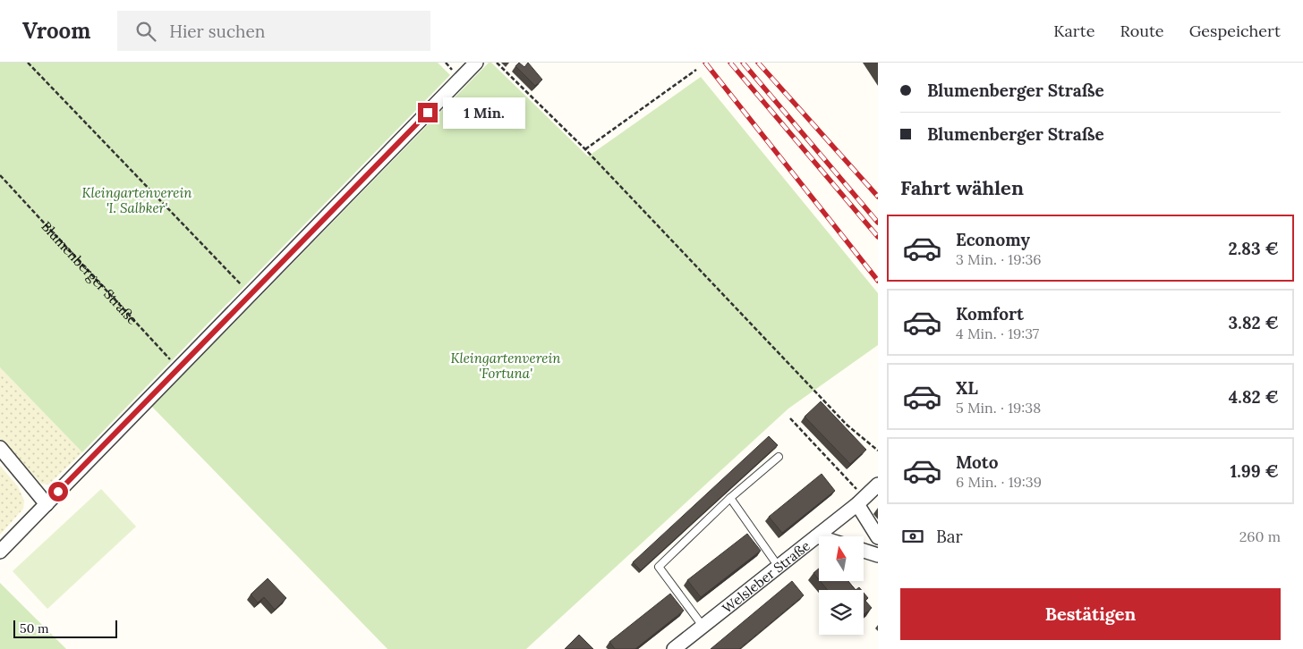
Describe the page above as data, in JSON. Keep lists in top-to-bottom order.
{
  "streets": {
    "street": ["Welsleber Straße"],
    "path": ["Blumenberger Straße"]
  },
  "parks": ["Kleingartenverein 'I. Salbker'", "Kleingartenverein 'Fortuna'"],
  "scale_bar": "50 m",
  "north": "top",
  "page": {
    "header": "Vroom",
    "search": "Hier suchen",
    "nav": ["Karte", "Route", "Gespeichert"],
    "banner": ["Blumenberger Straße", "Blumenberger Straße"],
    "bubble": "1 Min.",
    "heading": "Fahrt wählen",
    "list": [
      {
        "name": "Economy",
        "note": "3 Min. · 19:36",
        "value": "2.83 €"
      },
      {
        "name": "Komfort",
        "note": "4 Min. · 19:37",
        "value": "3.82 €"
      },
      {
        "name": "XL",
        "note": "5 Min. · 19:38",
        "value": "4.82 €"
      },
      {
        "name": "Moto",
        "note": "6 Min. · 19:39",
        "value": "1.99 €"
      }
    ],
    "pay": ["Bar", "260 m"],
    "buttons": "Bestätigen",
    "scale": "50 m"
  }
}
